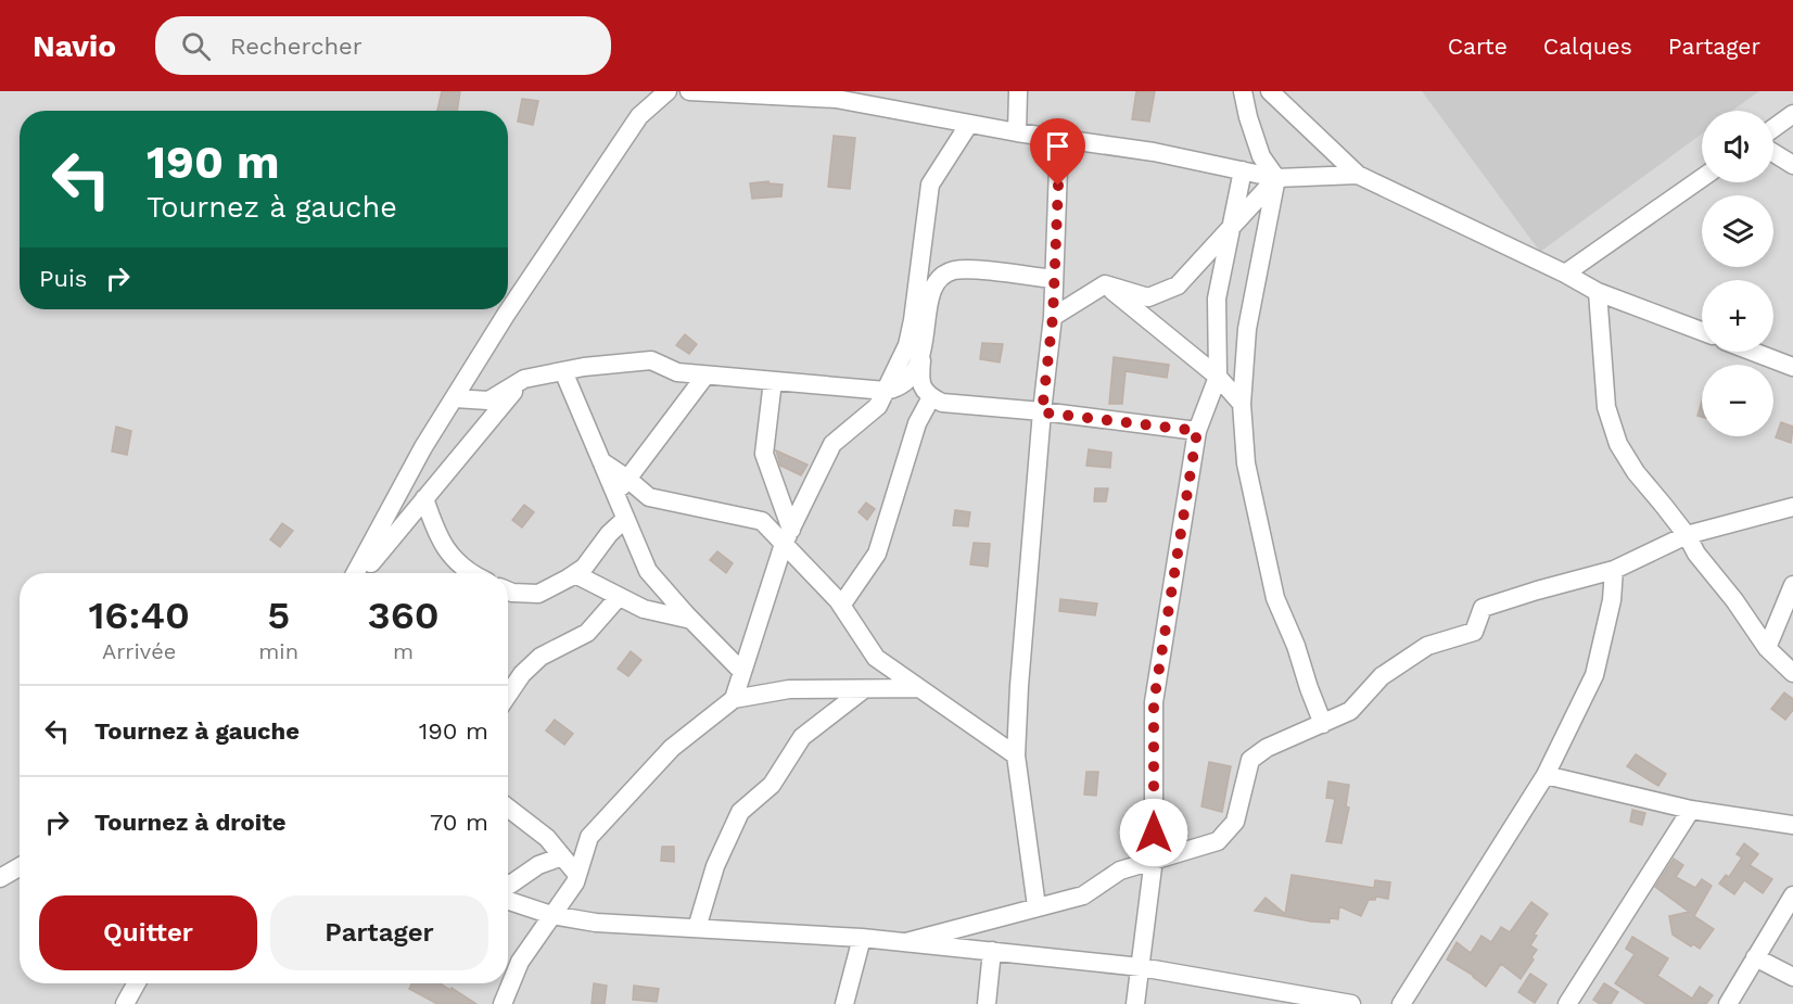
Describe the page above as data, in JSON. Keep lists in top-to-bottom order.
{
  "page": {
    "header": "Navio",
    "search": "Rechercher",
    "nav": ["Carte", "Calques", "Partager"],
    "map_buttons": ["+", "−"],
    "turn": ["190 m", "Tournez à gauche"],
    "then": "Puis",
    "eta": [
      "16:40",
      "Arrivée",
      "5",
      "min",
      "360",
      "m"
    ],
    "list": [
      {
        "name": "Tournez à gauche",
        "value": "190 m"
      },
      {
        "name": "Tournez à droite",
        "value": "70 m"
      }
    ],
    "buttons": ["Quitter", "Partager"]
  }
}
